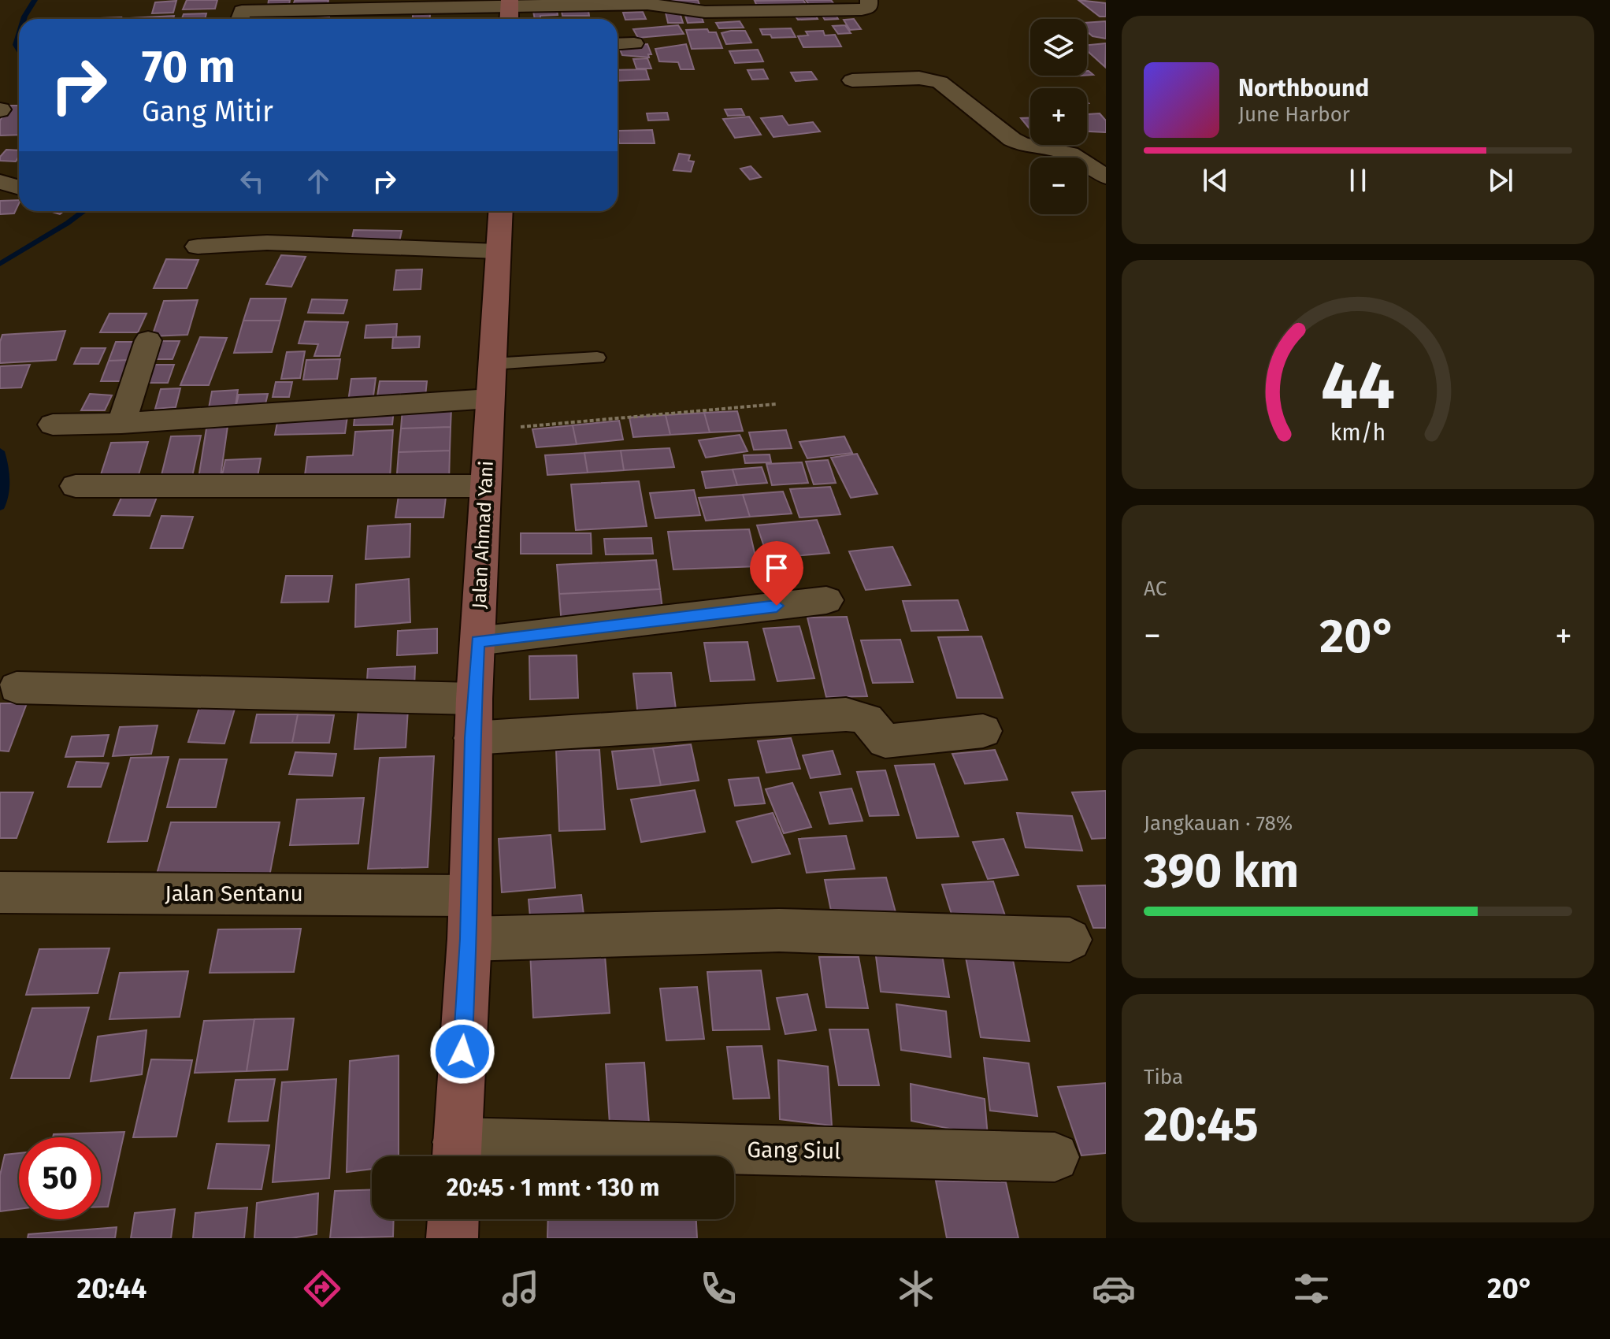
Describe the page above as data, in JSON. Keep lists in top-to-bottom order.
{
  "streets": {
    "main road": ["Jalan Ahmad Yani"],
    "street": ["Jalan Sentanu", "Gang Siul"]
  },
  "crossings": [
    ["Jalan Ahmad Yani", "Jalan Sentanu"],
    ["Jalan Ahmad Yani", "Gang Siul"]
  ],
  "page": {
    "map_buttons": ["+", "−"],
    "turn": ["70 m", "Gang Mitir"],
    "song": ["Northbound", "June Harbor"],
    "tile": [
      "AC",
      ["Jangkauan · 78%", "390 km"],
      ["Tiba", "20:45"]
    ],
    "heat": ["−", "20°", "+"],
    "limit": "50",
    "trip": "20:45 · 1 mnt · 130 m",
    "tabs": ["20:44", "20°"],
    "gauge": ["44", "km/h"]
  }
}
